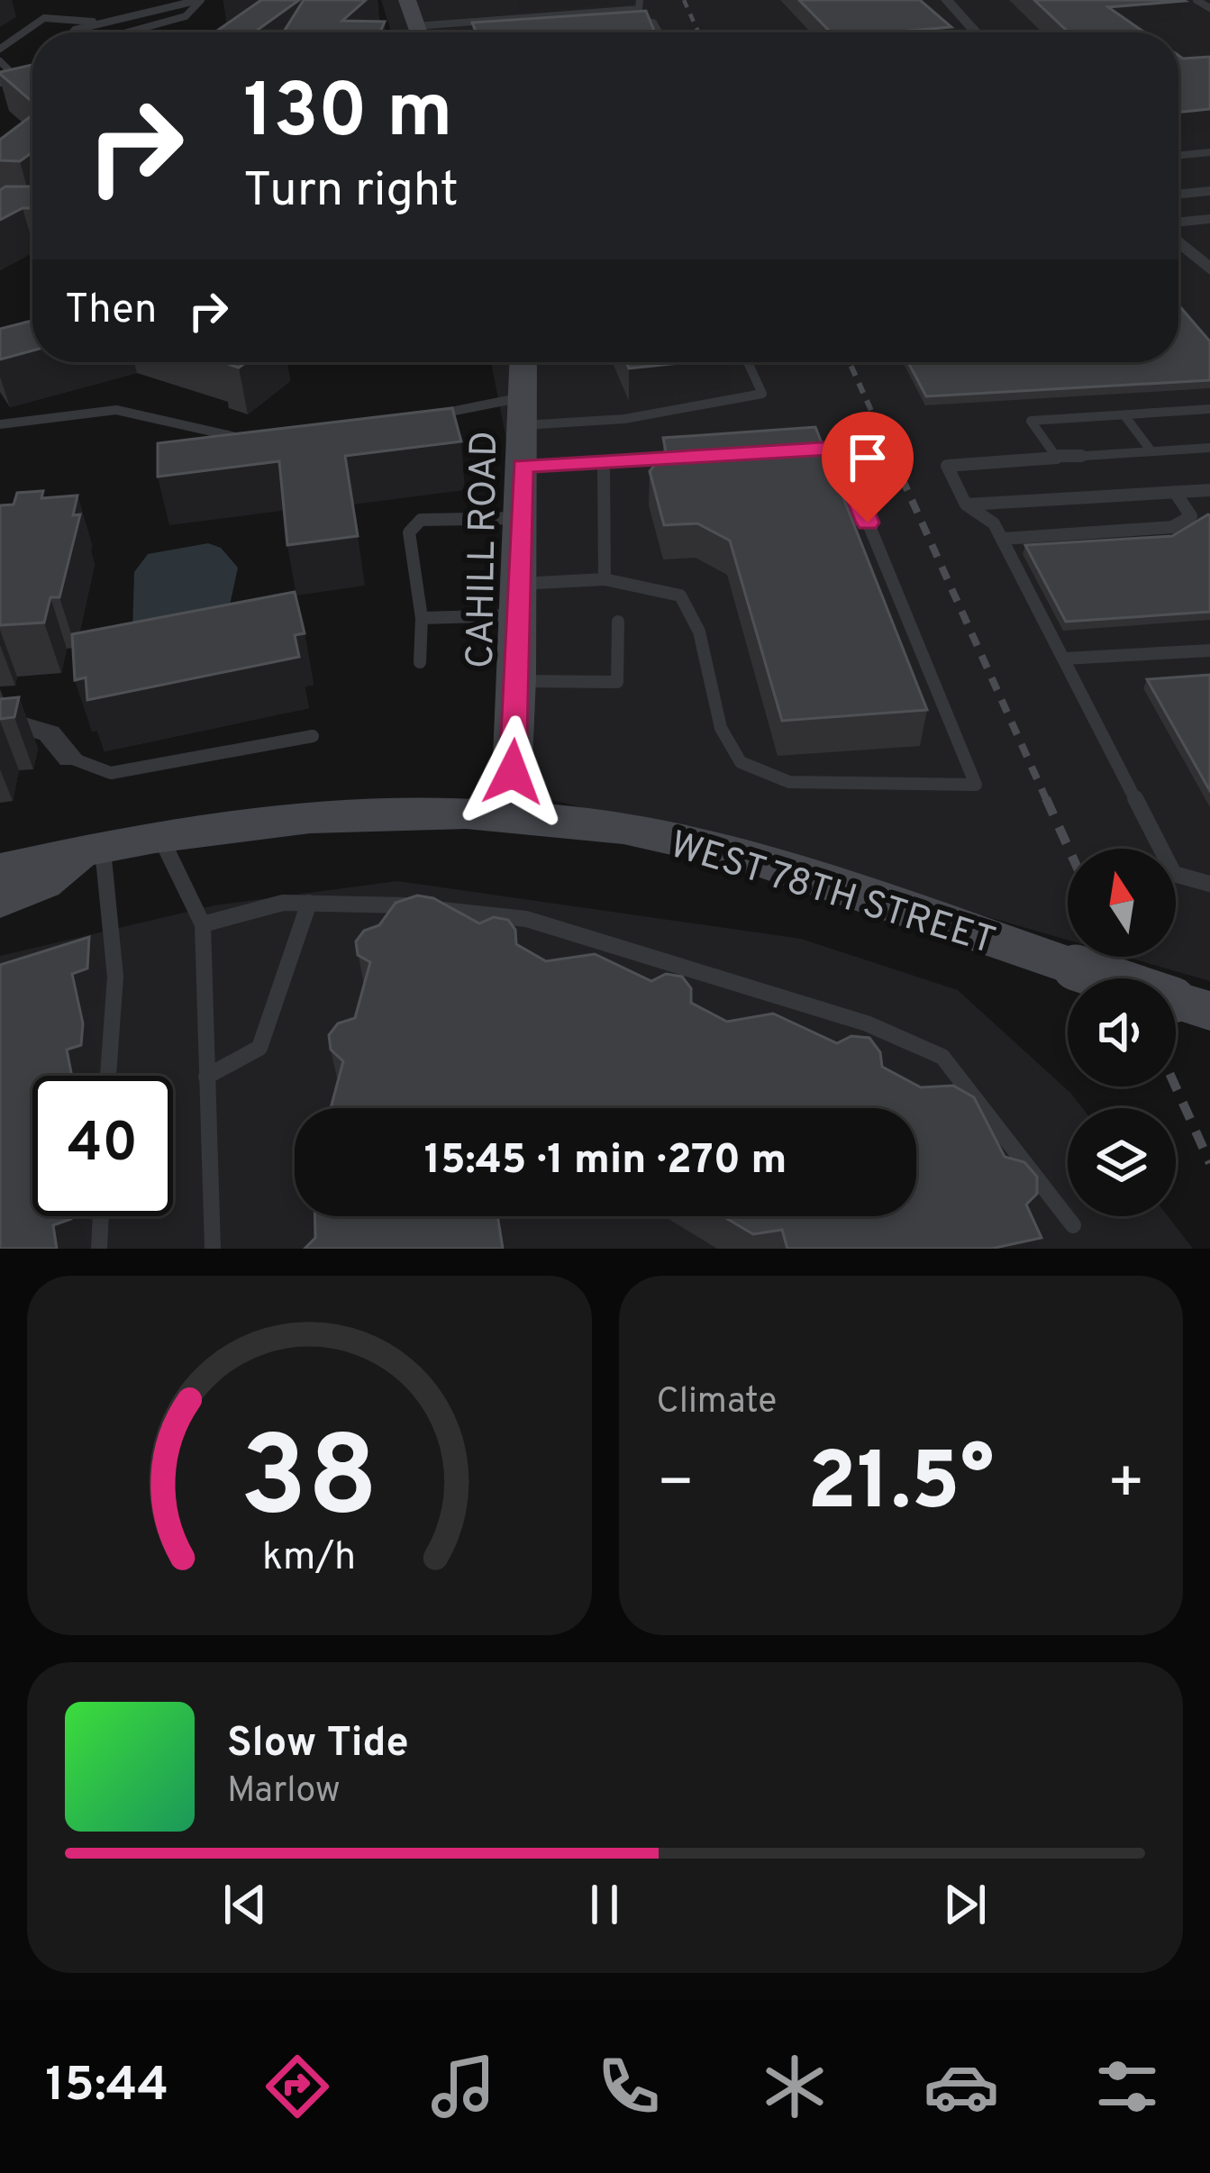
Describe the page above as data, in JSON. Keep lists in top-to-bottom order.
{
  "streets": {
    "street": ["CAHILL ROAD", "WEST 78TH STREET"]
  },
  "crossings": [
    ["CAHILL ROAD", "WEST 78TH STREET"]
  ],
  "north": "top",
  "page": {
    "turn": ["130 m", "Turn right"],
    "then": "Then",
    "limit": "40",
    "trip": "15:45 · 1 min · 270 m",
    "tile": "Climate",
    "heat": ["−", "21.5°", "+"],
    "song": ["Slow Tide", "Marlow"],
    "tabs": "15:44",
    "gauge": ["38", "km/h"]
  }
}
